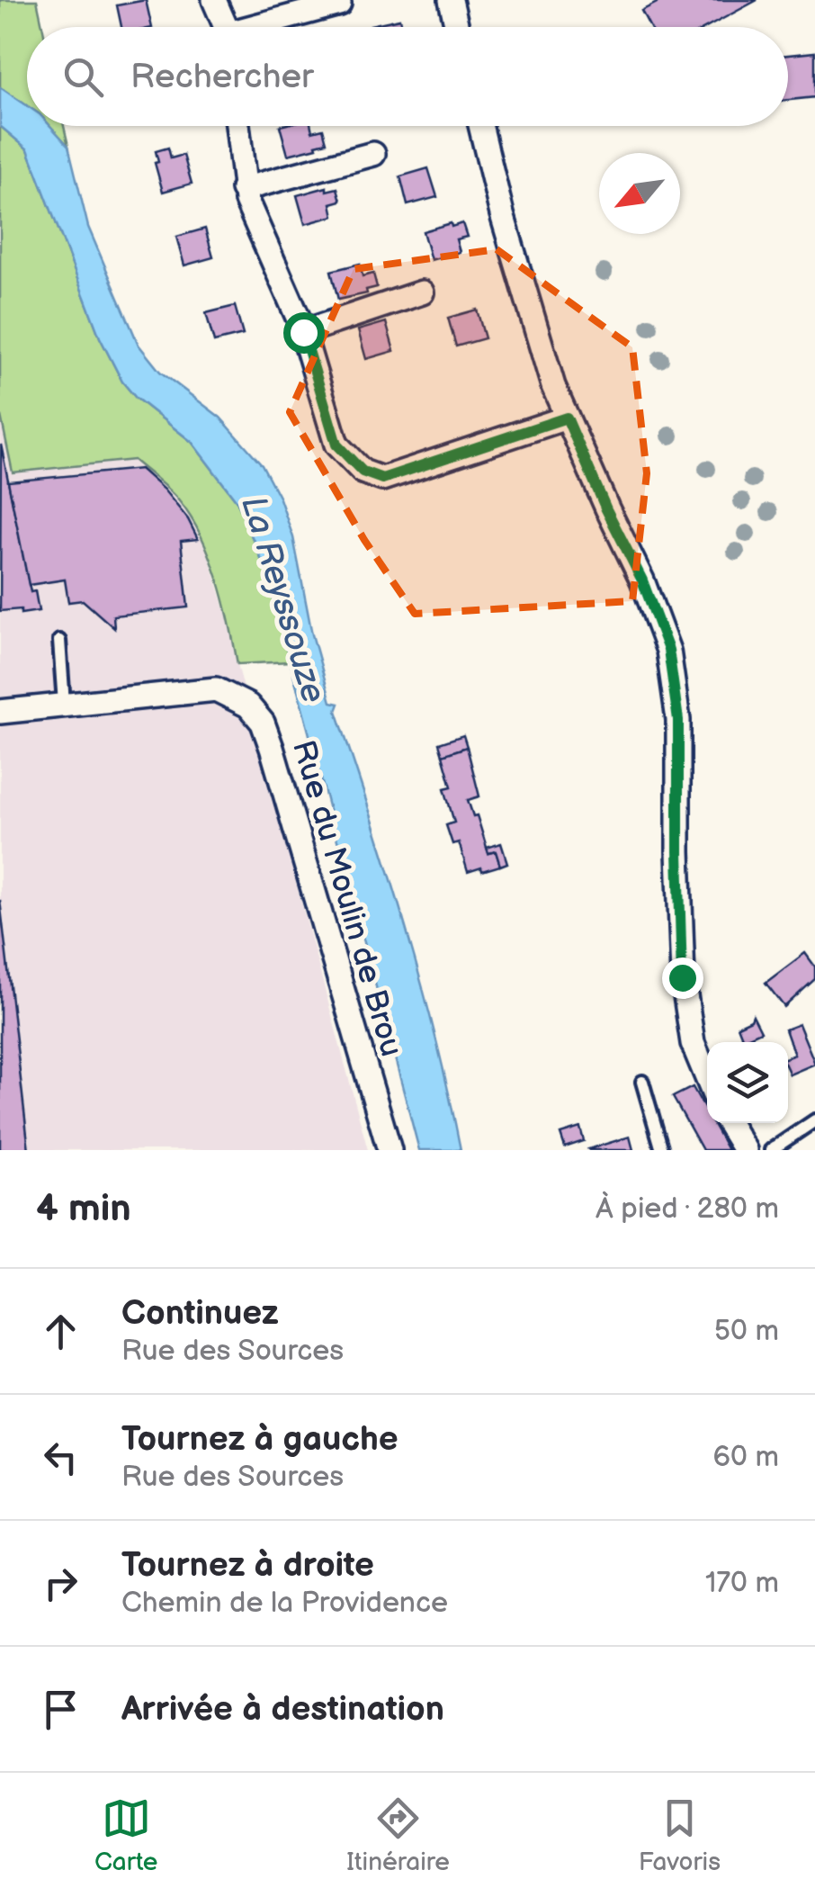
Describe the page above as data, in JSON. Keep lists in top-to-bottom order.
{
  "streets": {
    "street": ["Rue du Moulin de Brou"]
  },
  "water": ["La Reyssouze"],
  "north": "bottom left",
  "page": {
    "search": "Rechercher",
    "heading": ["4 min", "À pied · 280 m"],
    "list": [
      ["Continuez", "Rue des Sources", "50 m"],
      ["Tournez à gauche", "Rue des Sources", "60 m"],
      ["Tournez à droite", "Chemin de la Providence", "170 m"],
      "Arrivée à destination"
    ],
    "nav": ["Carte", "Itinéraire", "Favoris"]
  }
}
